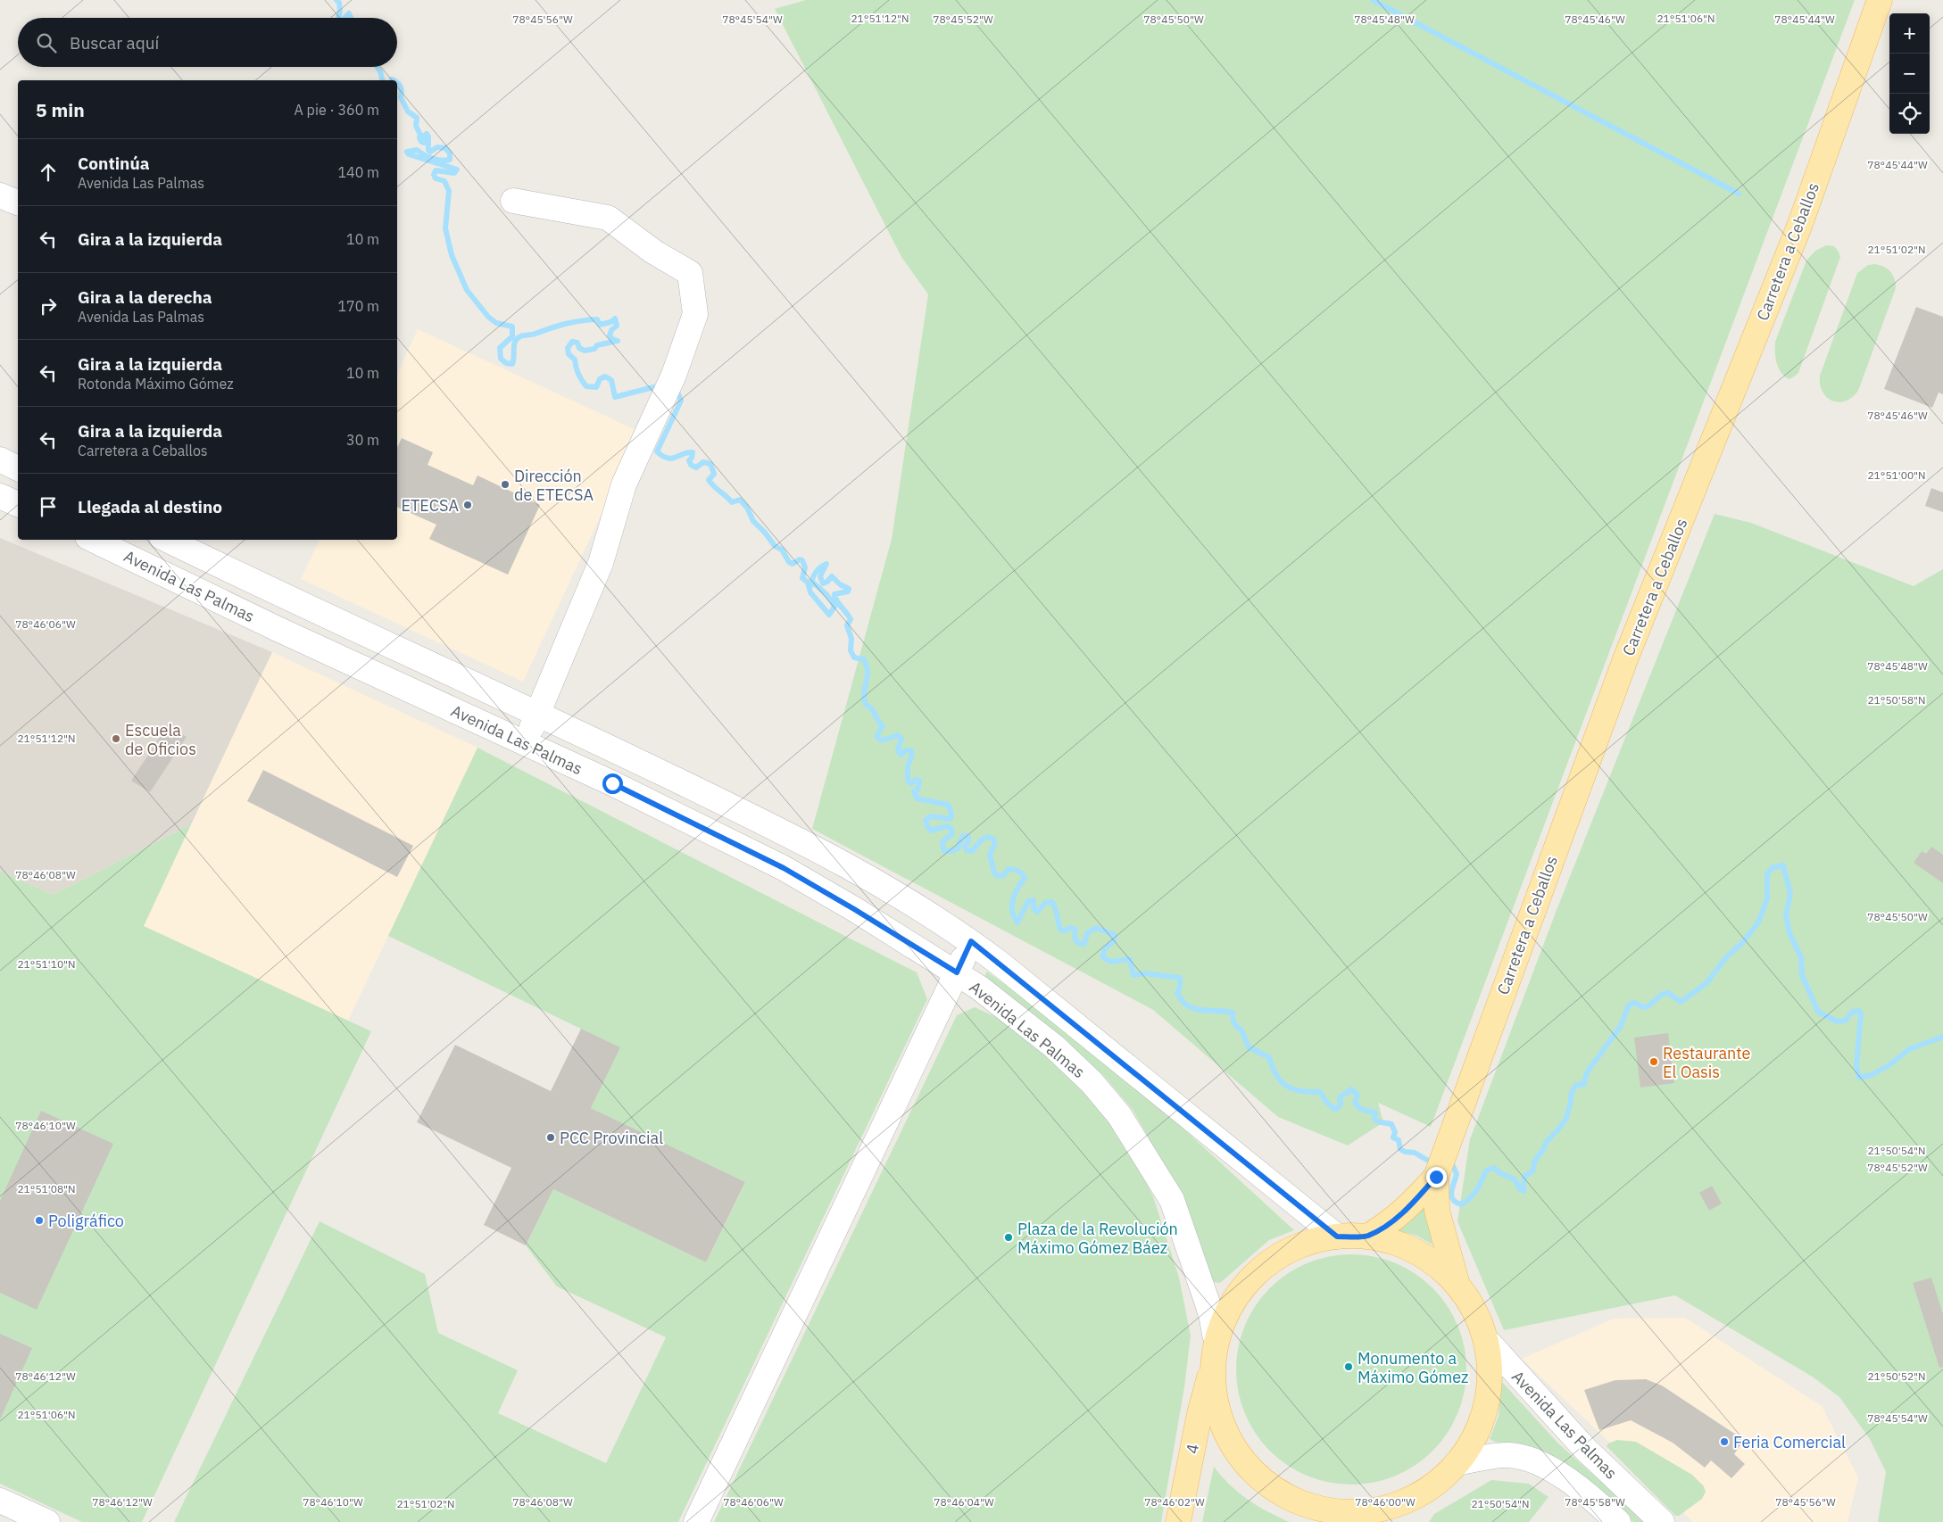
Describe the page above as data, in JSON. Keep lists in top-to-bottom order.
{
  "streets": {
    "main road": ["Carretera a Ceballos", "4"],
    "street": ["Avenida Las Palmas"]
  },
  "places": [
    "Dirección de ETECSA",
    "ETECSA",
    "Escuela de Oficios",
    "Restaurante El Oasis",
    "PCC Provincial",
    "Poligráfico",
    "Plaza de la Revolución Máximo Gómez Báez",
    "Monumento a Máximo Gómez",
    "Feria Comercial"
  ],
  "page": {
    "map_buttons": ["+", "−"],
    "search": "Buscar aquí",
    "heading": ["5 min", "A pie · 360 m"],
    "list": [
      ["Continúa", "Avenida Las Palmas", "140 m"],
      ["Gira a la izquierda", "10 m"],
      ["Gira a la derecha", "Avenida Las Palmas", "170 m"],
      ["Gira a la izquierda", "Rotonda Máximo Gómez", "10 m"],
      ["Gira a la izquierda", "Carretera a Ceballos", "30 m"],
      "Llegada al destino"
    ]
  },
  "coordinates": [
    "21°51'12\"N",
    "21°51'06\"N",
    "78°45'44\"W",
    "78°45'54\"W",
    "78°45'52\"W",
    "78°45'48\"W",
    "78°45'46\"W",
    "78°45'56\"W",
    "78°45'50\"W",
    "21°51'02\"N",
    "21°51'00\"N",
    "78°46'06\"W",
    "21°50'58\"N",
    "78°46'08\"W",
    "21°51'10\"N",
    "78°46'10\"W",
    "21°50'54\"N",
    "21°51'08\"N",
    "21°50'52\"N",
    "78°46'12\"W",
    "78°46'04\"W",
    "78°46'02\"W",
    "78°46'00\"W",
    "78°45'58\"W"
  ]
}
